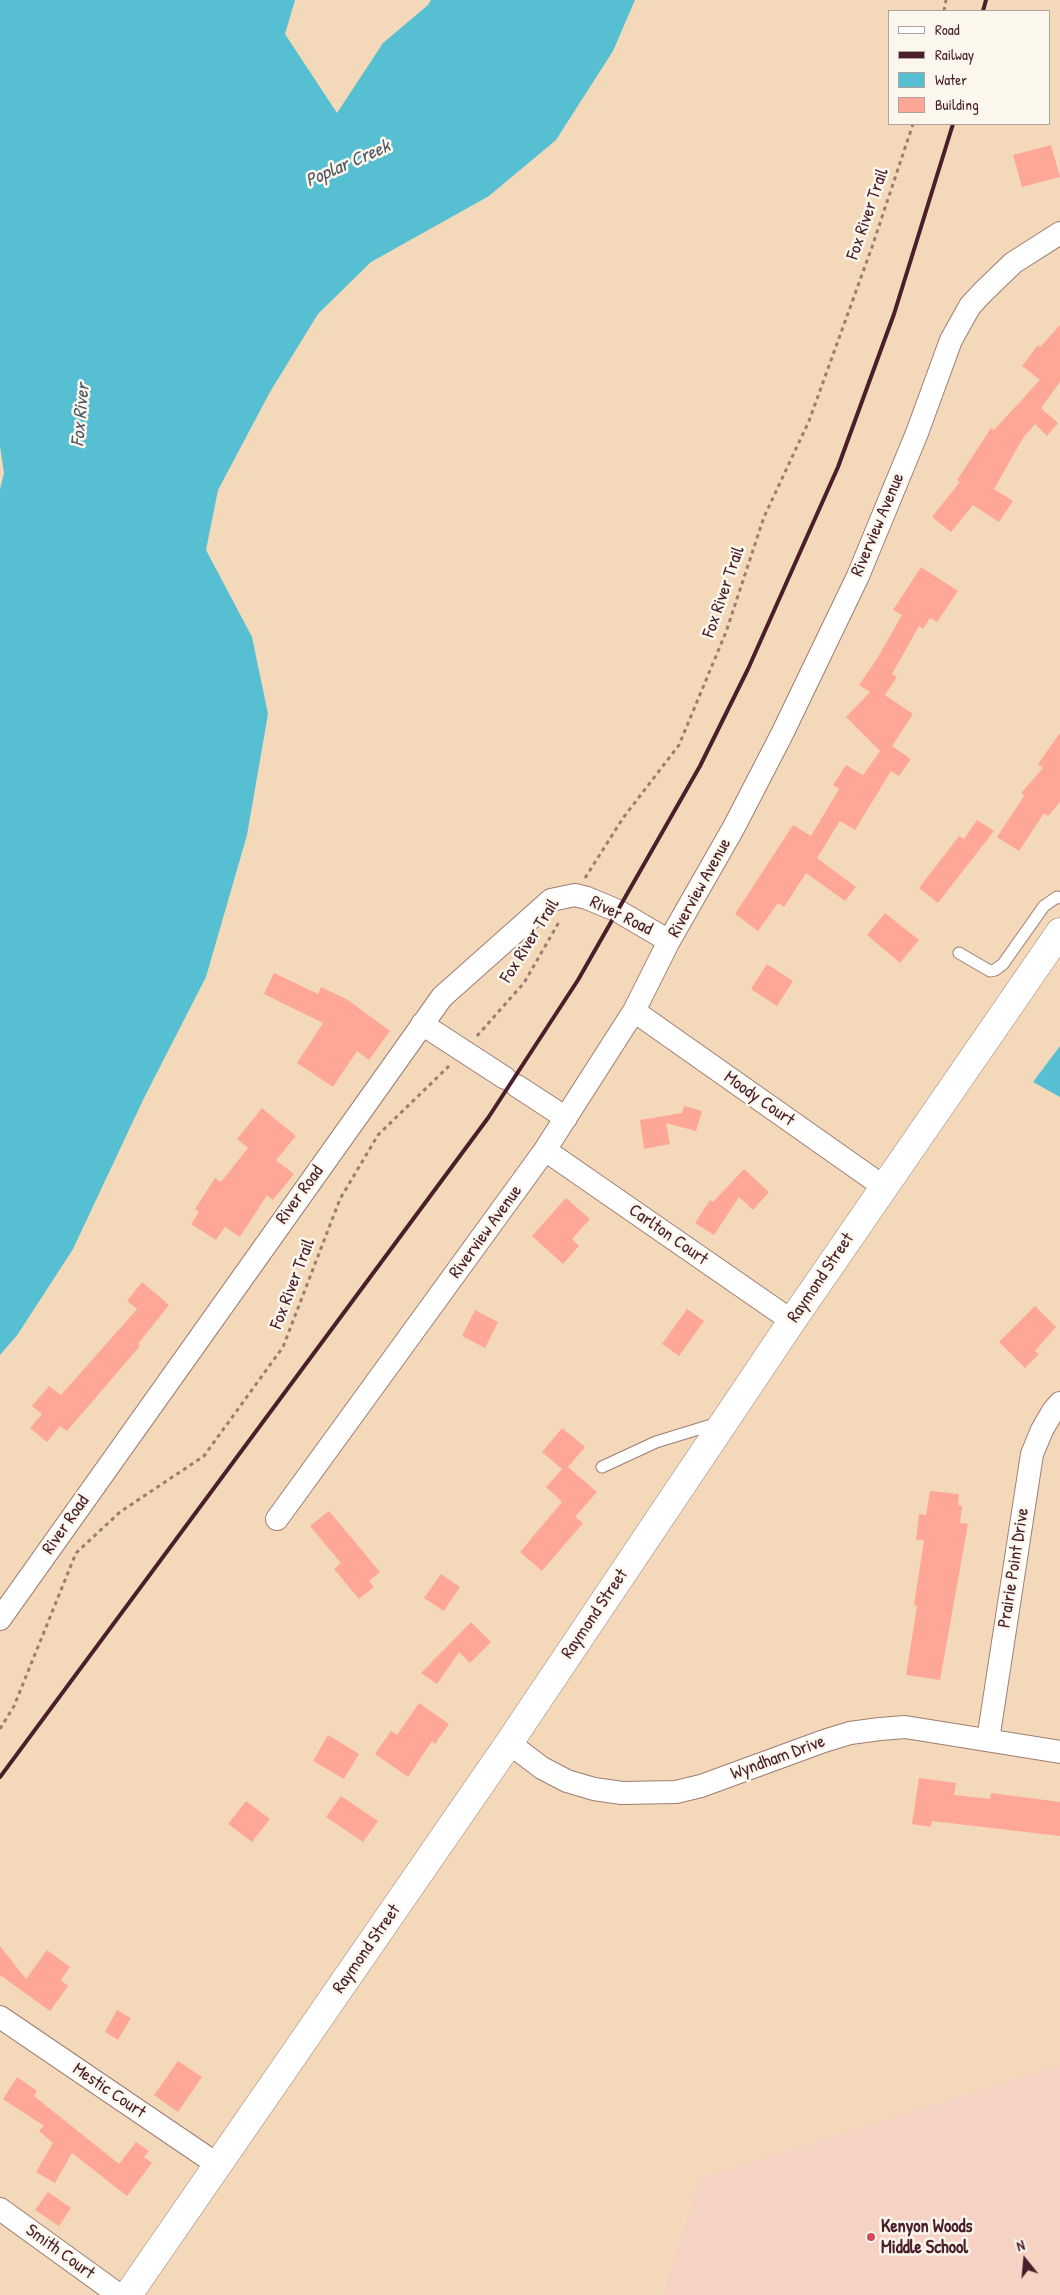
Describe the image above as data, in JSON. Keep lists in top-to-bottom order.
{
  "streets": {
    "street": [
      "Riverview Avenue",
      "River Road",
      "Moody Court",
      "Carlton Court",
      "Raymond Street",
      "Prairie Point Drive",
      "Wyndham Drive",
      "Mestic Court",
      "Smith Court"
    ],
    "path": ["Fox River Trail"]
  },
  "crossings": [
    ["Fox River Trail", "River Road"],
    ["Riverview Avenue", "River Road"],
    ["Riverview Avenue", "Moody Court"],
    ["Riverview Avenue", "Carlton Court"],
    ["Moody Court", "Raymond Street"],
    ["Carlton Court", "Raymond Street"],
    ["Raymond Street", "Wyndham Drive"],
    ["Raymond Street", "Mestic Court"],
    ["Prairie Point Drive", "Wyndham Drive"]
  ],
  "water": ["Poplar Creek", "Fox River"],
  "places": ["Kenyon Woods Middle School"],
  "legend": [
    "Road",
    "Railway",
    "Water",
    "Building"
  ],
  "north": "top"
}
